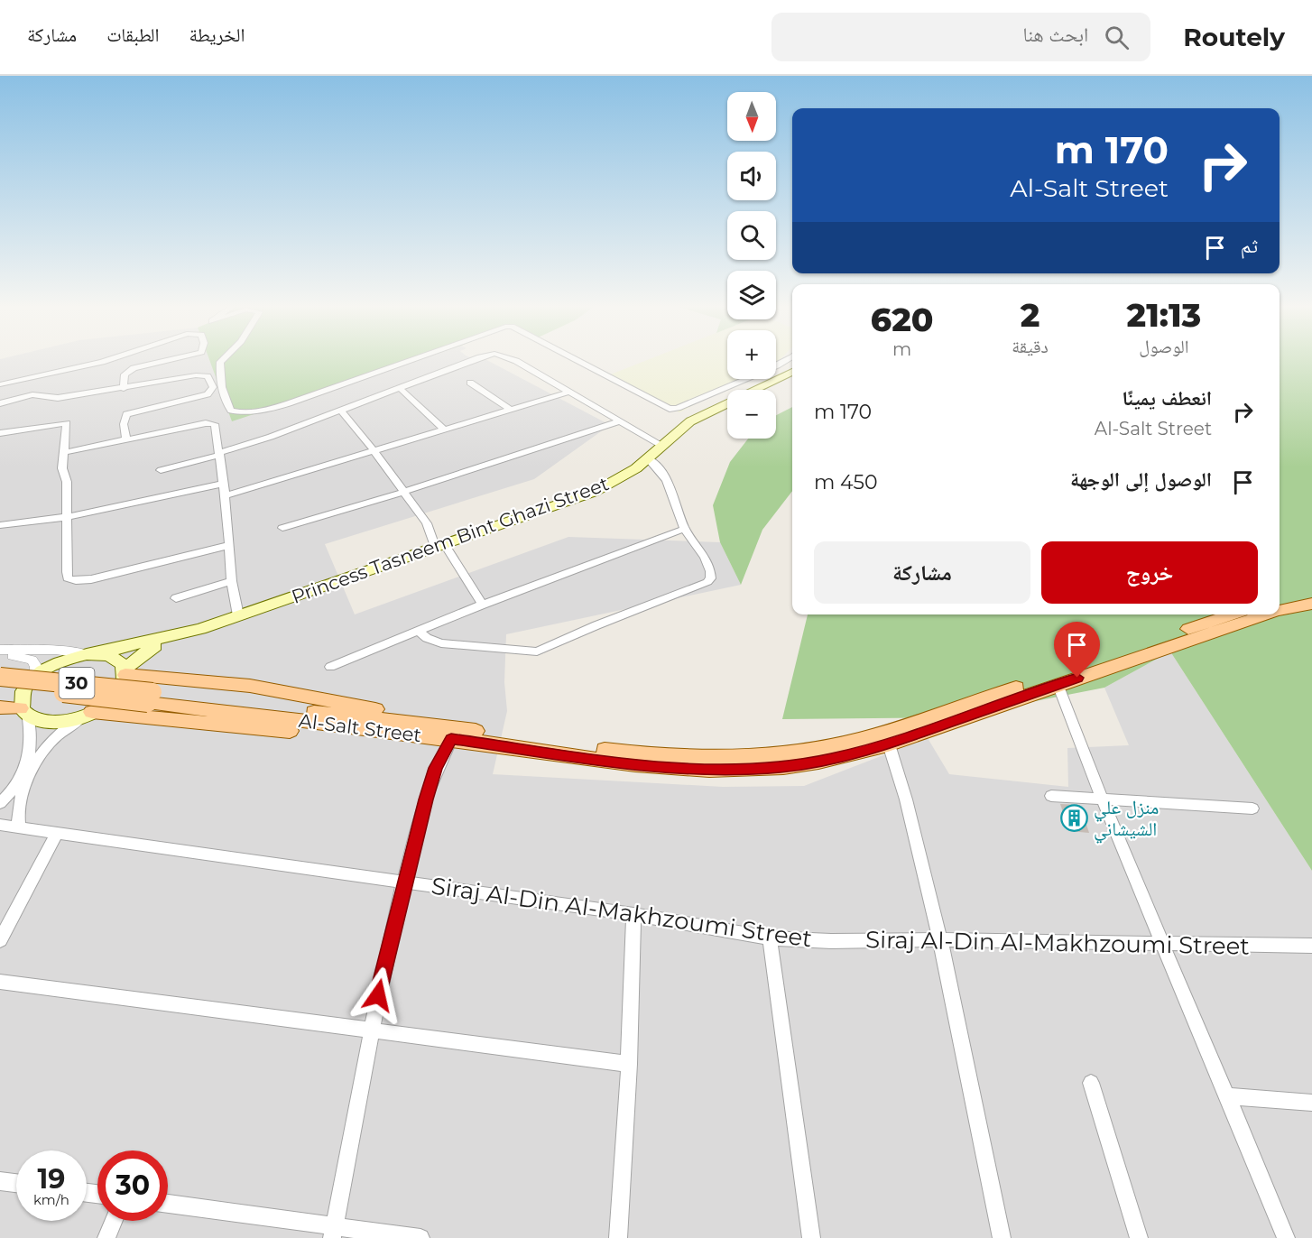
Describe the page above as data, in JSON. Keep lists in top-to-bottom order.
{
  "streets": {
    "main road": ["Princess Tasneem Bint Ghazi Street", "30", "Al-Salt Street"],
    "street": ["Siraj Al-Din Al-Makhzoumi Street"]
  },
  "places": {
    "building": ["منزل علي الشيشاني"]
  },
  "north": "bottom",
  "page": {
    "header": "Routely",
    "search": "ابحث هنا",
    "nav": ["الخريطة", "الطبقات", "مشاركة"],
    "map_buttons": ["+", "−"],
    "turn": ["170 m", "Al-Salt Street"],
    "then": "ثم",
    "eta": [
      "21:13",
      "الوصول",
      "2",
      "دقيقة",
      "620",
      "m"
    ],
    "list": [
      {
        "name": "انعطف يمينًا",
        "note": "Al-Salt Street",
        "value": "170 m"
      },
      {
        "name": "الوصول إلى الوجهة",
        "value": "450 m"
      }
    ],
    "buttons": ["خروج", "مشاركة"],
    "speed": "19 km/h",
    "limit": "30"
  }
}
